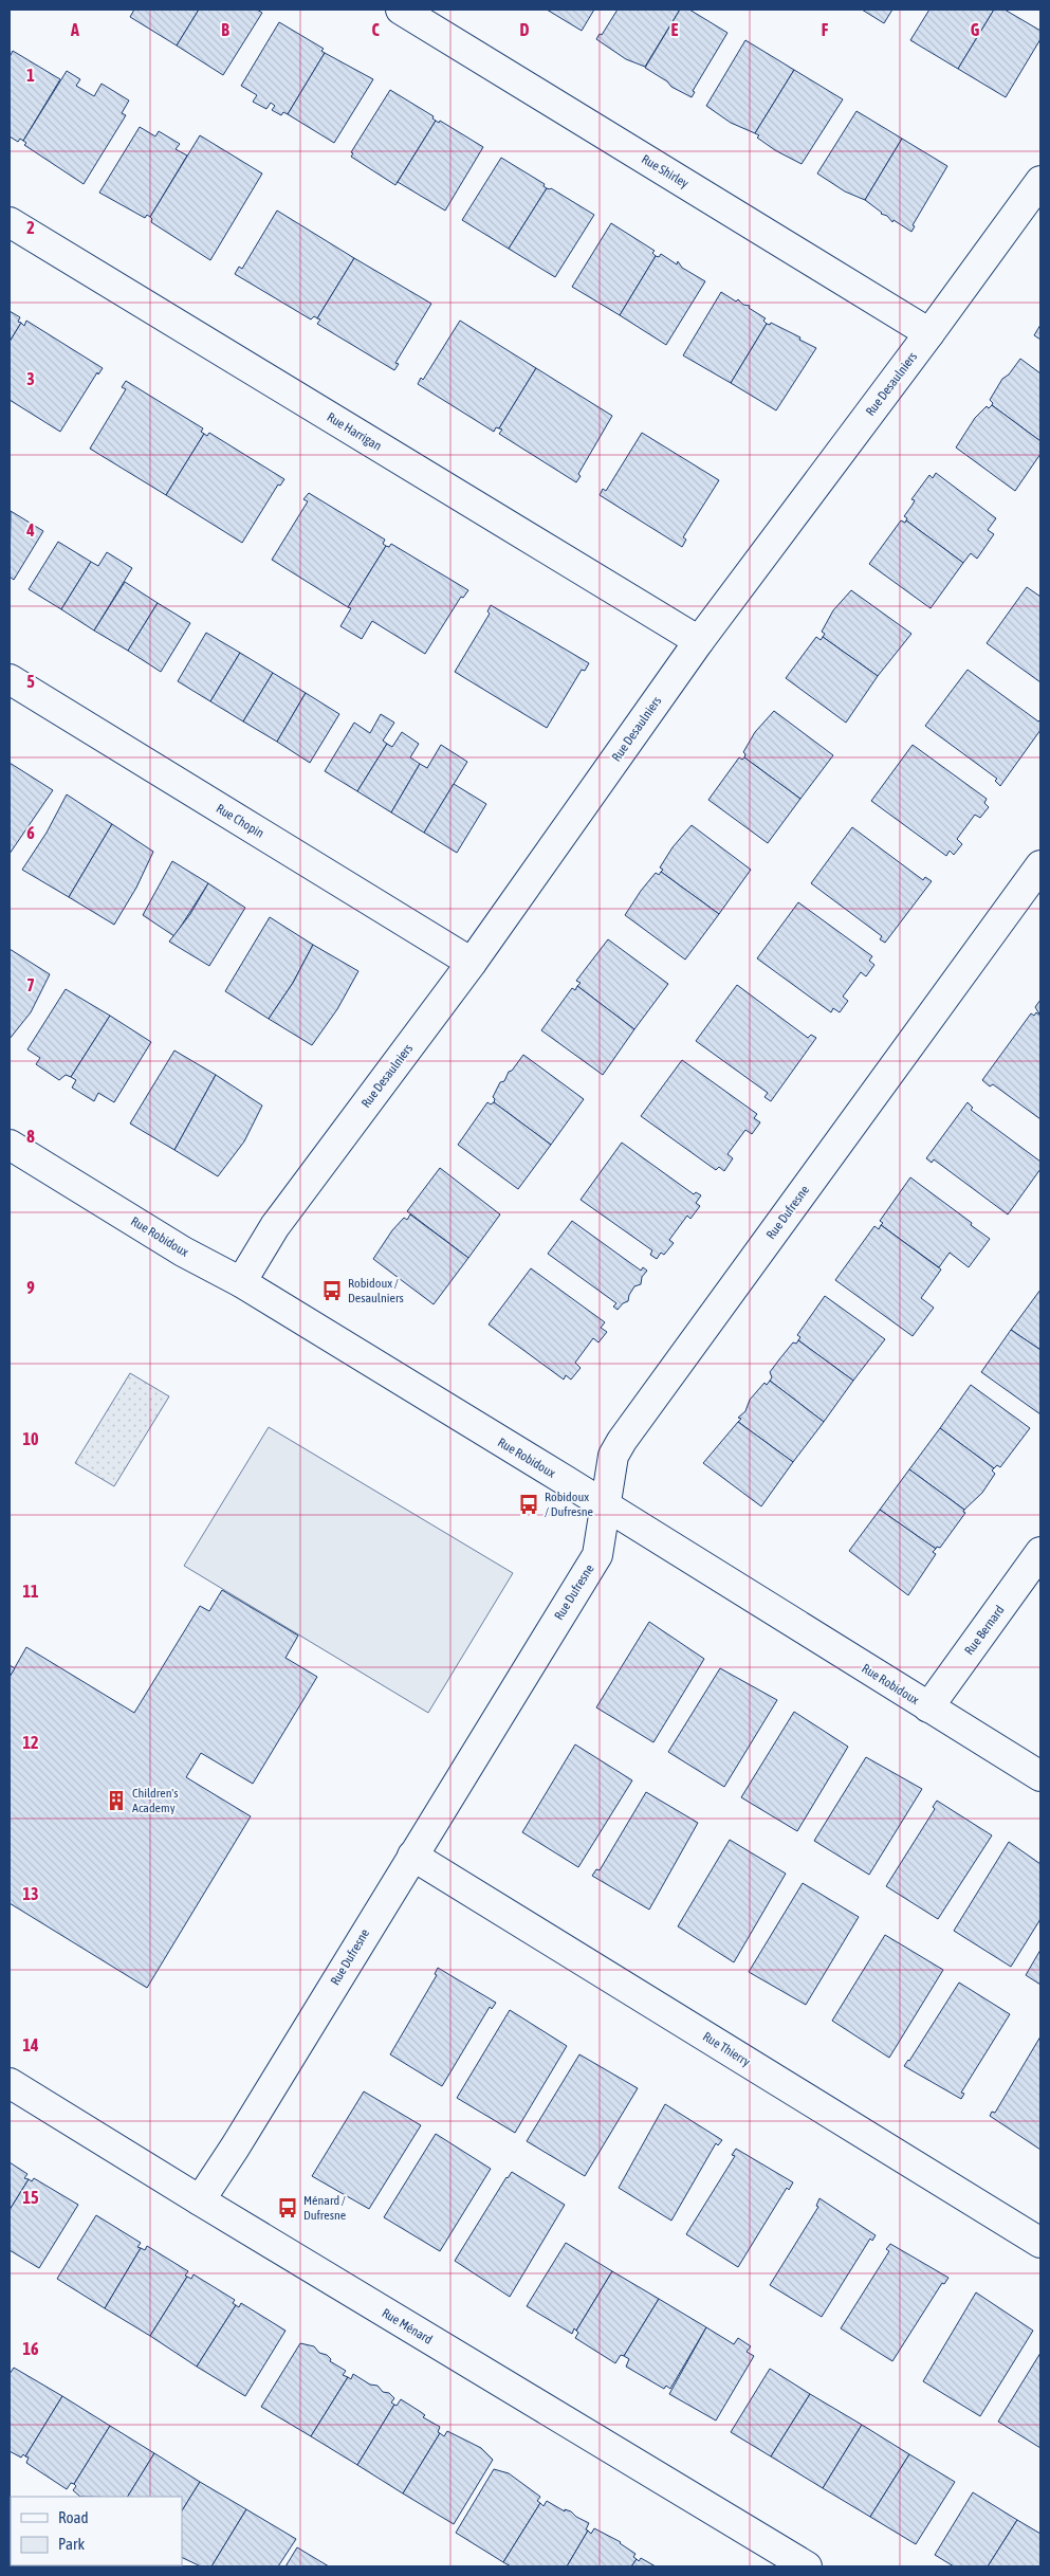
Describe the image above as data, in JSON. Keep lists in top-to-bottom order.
{
  "streets": {
    "street": [
      "Rue Shirley",
      "Rue Desaulniers",
      "Rue Harrigan",
      "Rue Chopin",
      "Rue Dufresne",
      "Rue Robidoux",
      "Rue Bernard",
      "Rue Thierry",
      "Rue Ménard"
    ]
  },
  "crossings": [
    ["Rue Shirley", "Rue Desaulniers"],
    ["Rue Desaulniers", "Rue Harrigan"],
    ["Rue Desaulniers", "Rue Chopin"],
    ["Rue Desaulniers", "Rue Robidoux"],
    ["Rue Dufresne", "Rue Robidoux"],
    ["Rue Dufresne", "Rue Thierry"],
    ["Rue Dufresne", "Rue Ménard"],
    ["Rue Robidoux", "Rue Bernard"]
  ],
  "places": {
    "bus stop": ["Robidoux / Desaulniers", "Robidoux / Dufresne", "Ménard / Dufresne"],
    "building": ["Children's Academy"]
  },
  "legend": ["Road", "Park"],
  "grid": {
    "columns": [
      "A",
      "B",
      "C",
      "D",
      "E",
      "F",
      "G"
    ],
    "rows": [
      "1",
      "2",
      "3",
      "4",
      "5",
      "6",
      "7",
      "8",
      "9",
      "10",
      "11",
      "12",
      "13",
      "14",
      "15",
      "16"
    ]
  }
}
